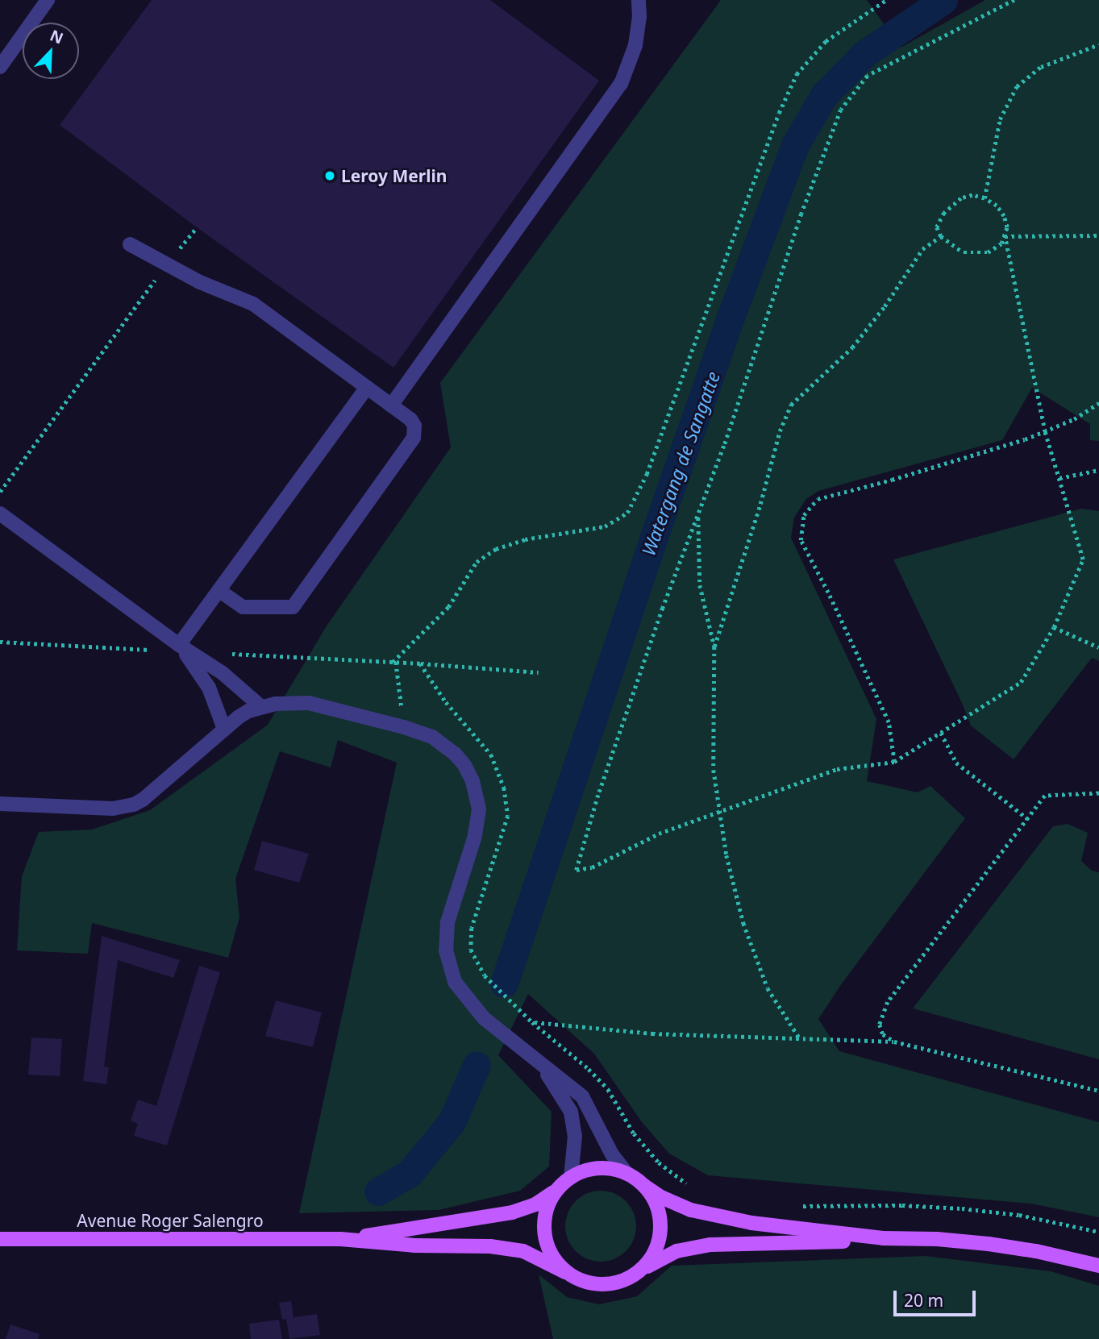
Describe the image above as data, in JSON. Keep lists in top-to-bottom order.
{
  "streets": {
    "main road": ["Avenue Roger Salengro"]
  },
  "water": ["Watergang de Sangatte"],
  "places": ["Leroy Merlin"],
  "scale_bar": "20 m",
  "north": "top right"
}
